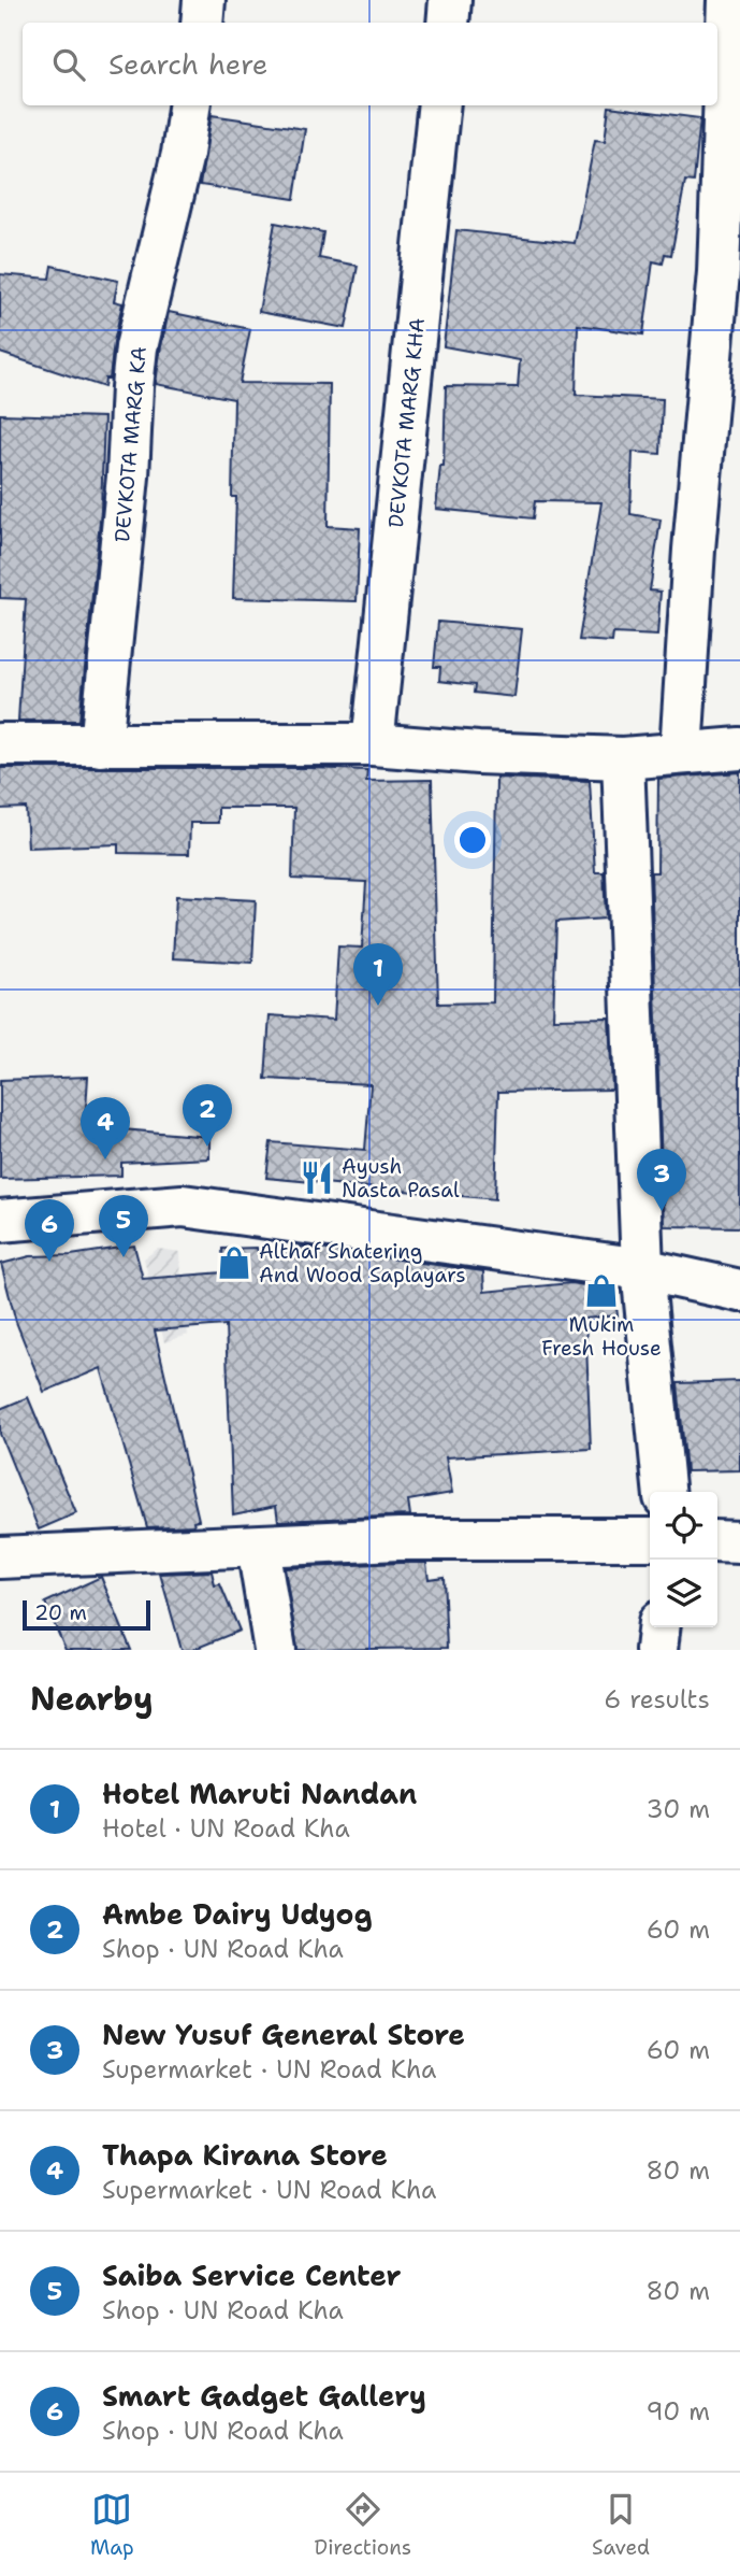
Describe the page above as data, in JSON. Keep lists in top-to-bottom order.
{
  "streets": {
    "street": ["DEVKOTA MARG KHA", "DEVKOTA MARG KA"]
  },
  "places": {
    "restaurant": ["Ayush Nasta Pasal"],
    "shop": ["Althaf Shatering And Wood Saplayars", "Mukim Fresh House"]
  },
  "scale_bar": "20 m",
  "page": {
    "search": "Search here",
    "pins": [
      "1",
      "2",
      "4",
      "3",
      "5",
      "6"
    ],
    "scale": "20 m",
    "heading": ["Nearby", "6 results"],
    "list": [
      {
        "mark": "1",
        "name": "Hotel Maruti Nandan",
        "note": "Hotel · UN Road Kha",
        "value": "30 m"
      },
      {
        "mark": "2",
        "name": "Ambe Dairy Udyog",
        "note": "Shop · UN Road Kha",
        "value": "60 m"
      },
      {
        "mark": "3",
        "name": "New Yusuf General Store",
        "note": "Supermarket · UN Road Kha",
        "value": "60 m"
      },
      {
        "mark": "4",
        "name": "Thapa Kirana Store",
        "note": "Supermarket · UN Road Kha",
        "value": "80 m"
      },
      {
        "mark": "5",
        "name": "Saiba Service Center",
        "note": "Shop · UN Road Kha",
        "value": "80 m"
      },
      {
        "mark": "6",
        "name": "Smart Gadget Gallery",
        "note": "Shop · UN Road Kha",
        "value": "90 m"
      }
    ],
    "nav": ["Map", "Directions", "Saved"]
  }
}
